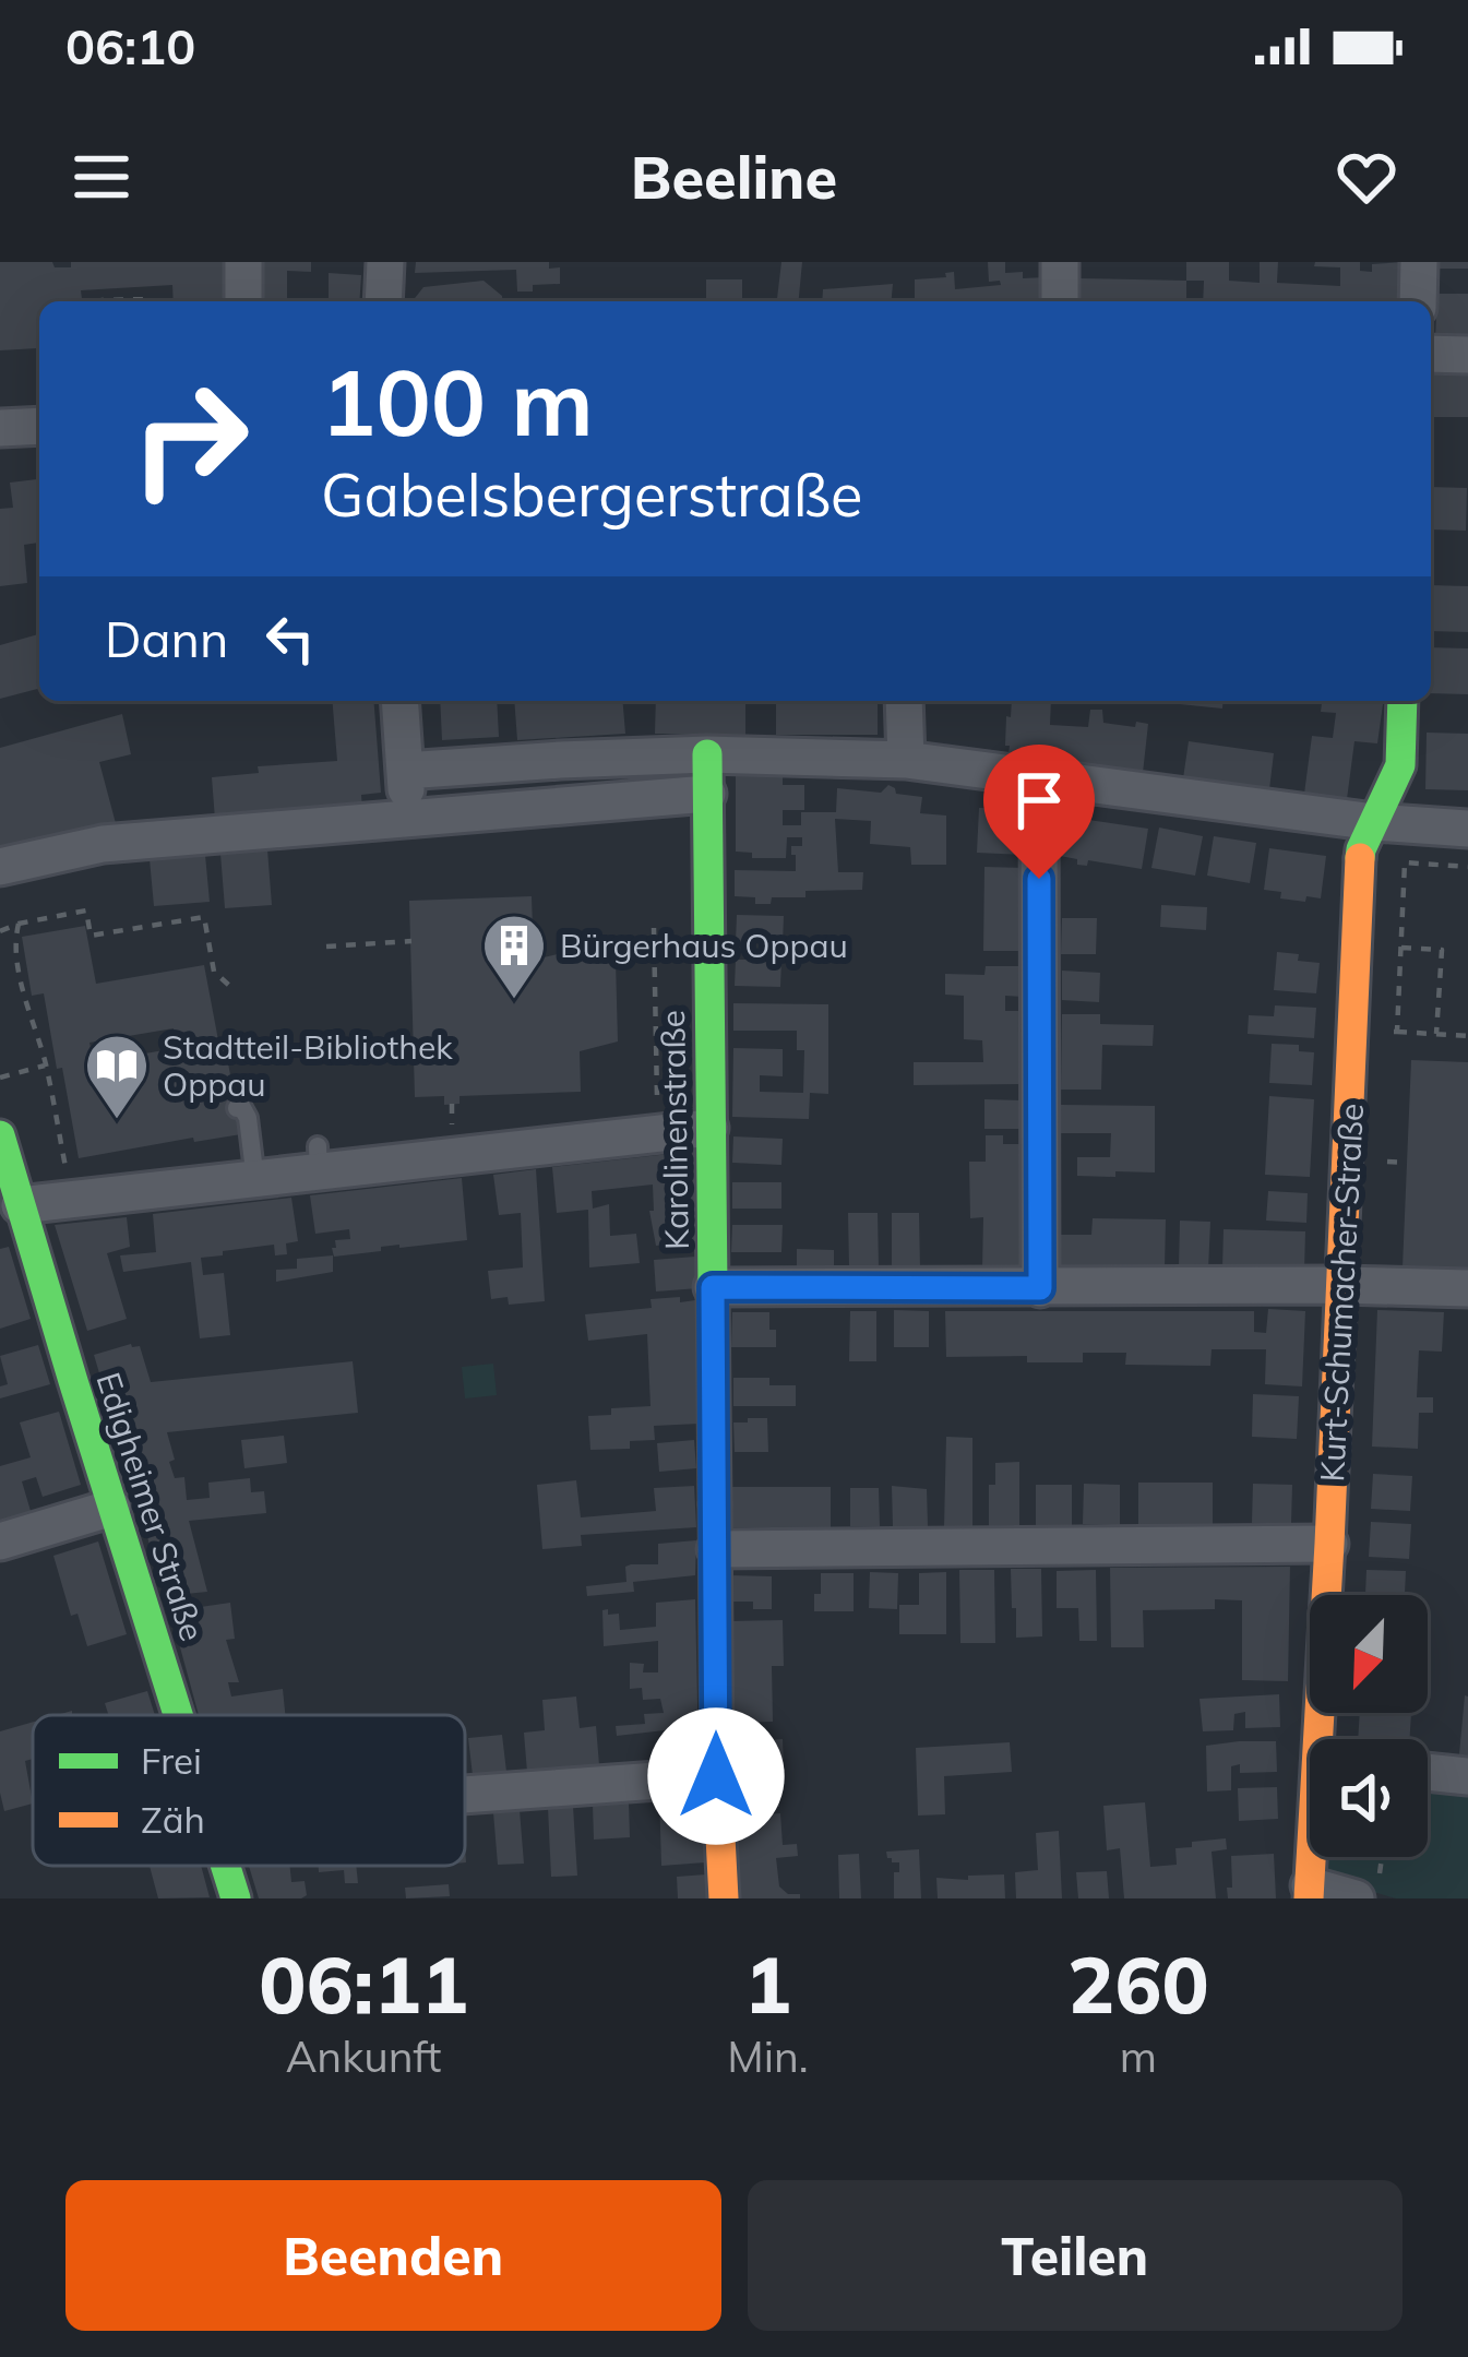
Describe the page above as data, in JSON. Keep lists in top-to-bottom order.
{
  "streets": {
    "street": ["Karolinenstraße", "Kurt-Schumacher-Straße", "Edigheimer Straße"]
  },
  "places": {
    "building": ["Bürgerhaus Oppau"],
    "library": ["Stadtteil-Bibliothek Oppau"]
  },
  "legend": ["Frei", "Zäh"],
  "north": "bottom left",
  "page": {
    "status": "06:10",
    "header": "Beeline",
    "turn": ["100 m", "Gabelsbergerstraße"],
    "then": "Dann",
    "eta": [
      "06:11",
      "Ankunft",
      "1",
      "Min.",
      "260",
      "m"
    ],
    "buttons": ["Beenden", "Teilen"]
  }
}
